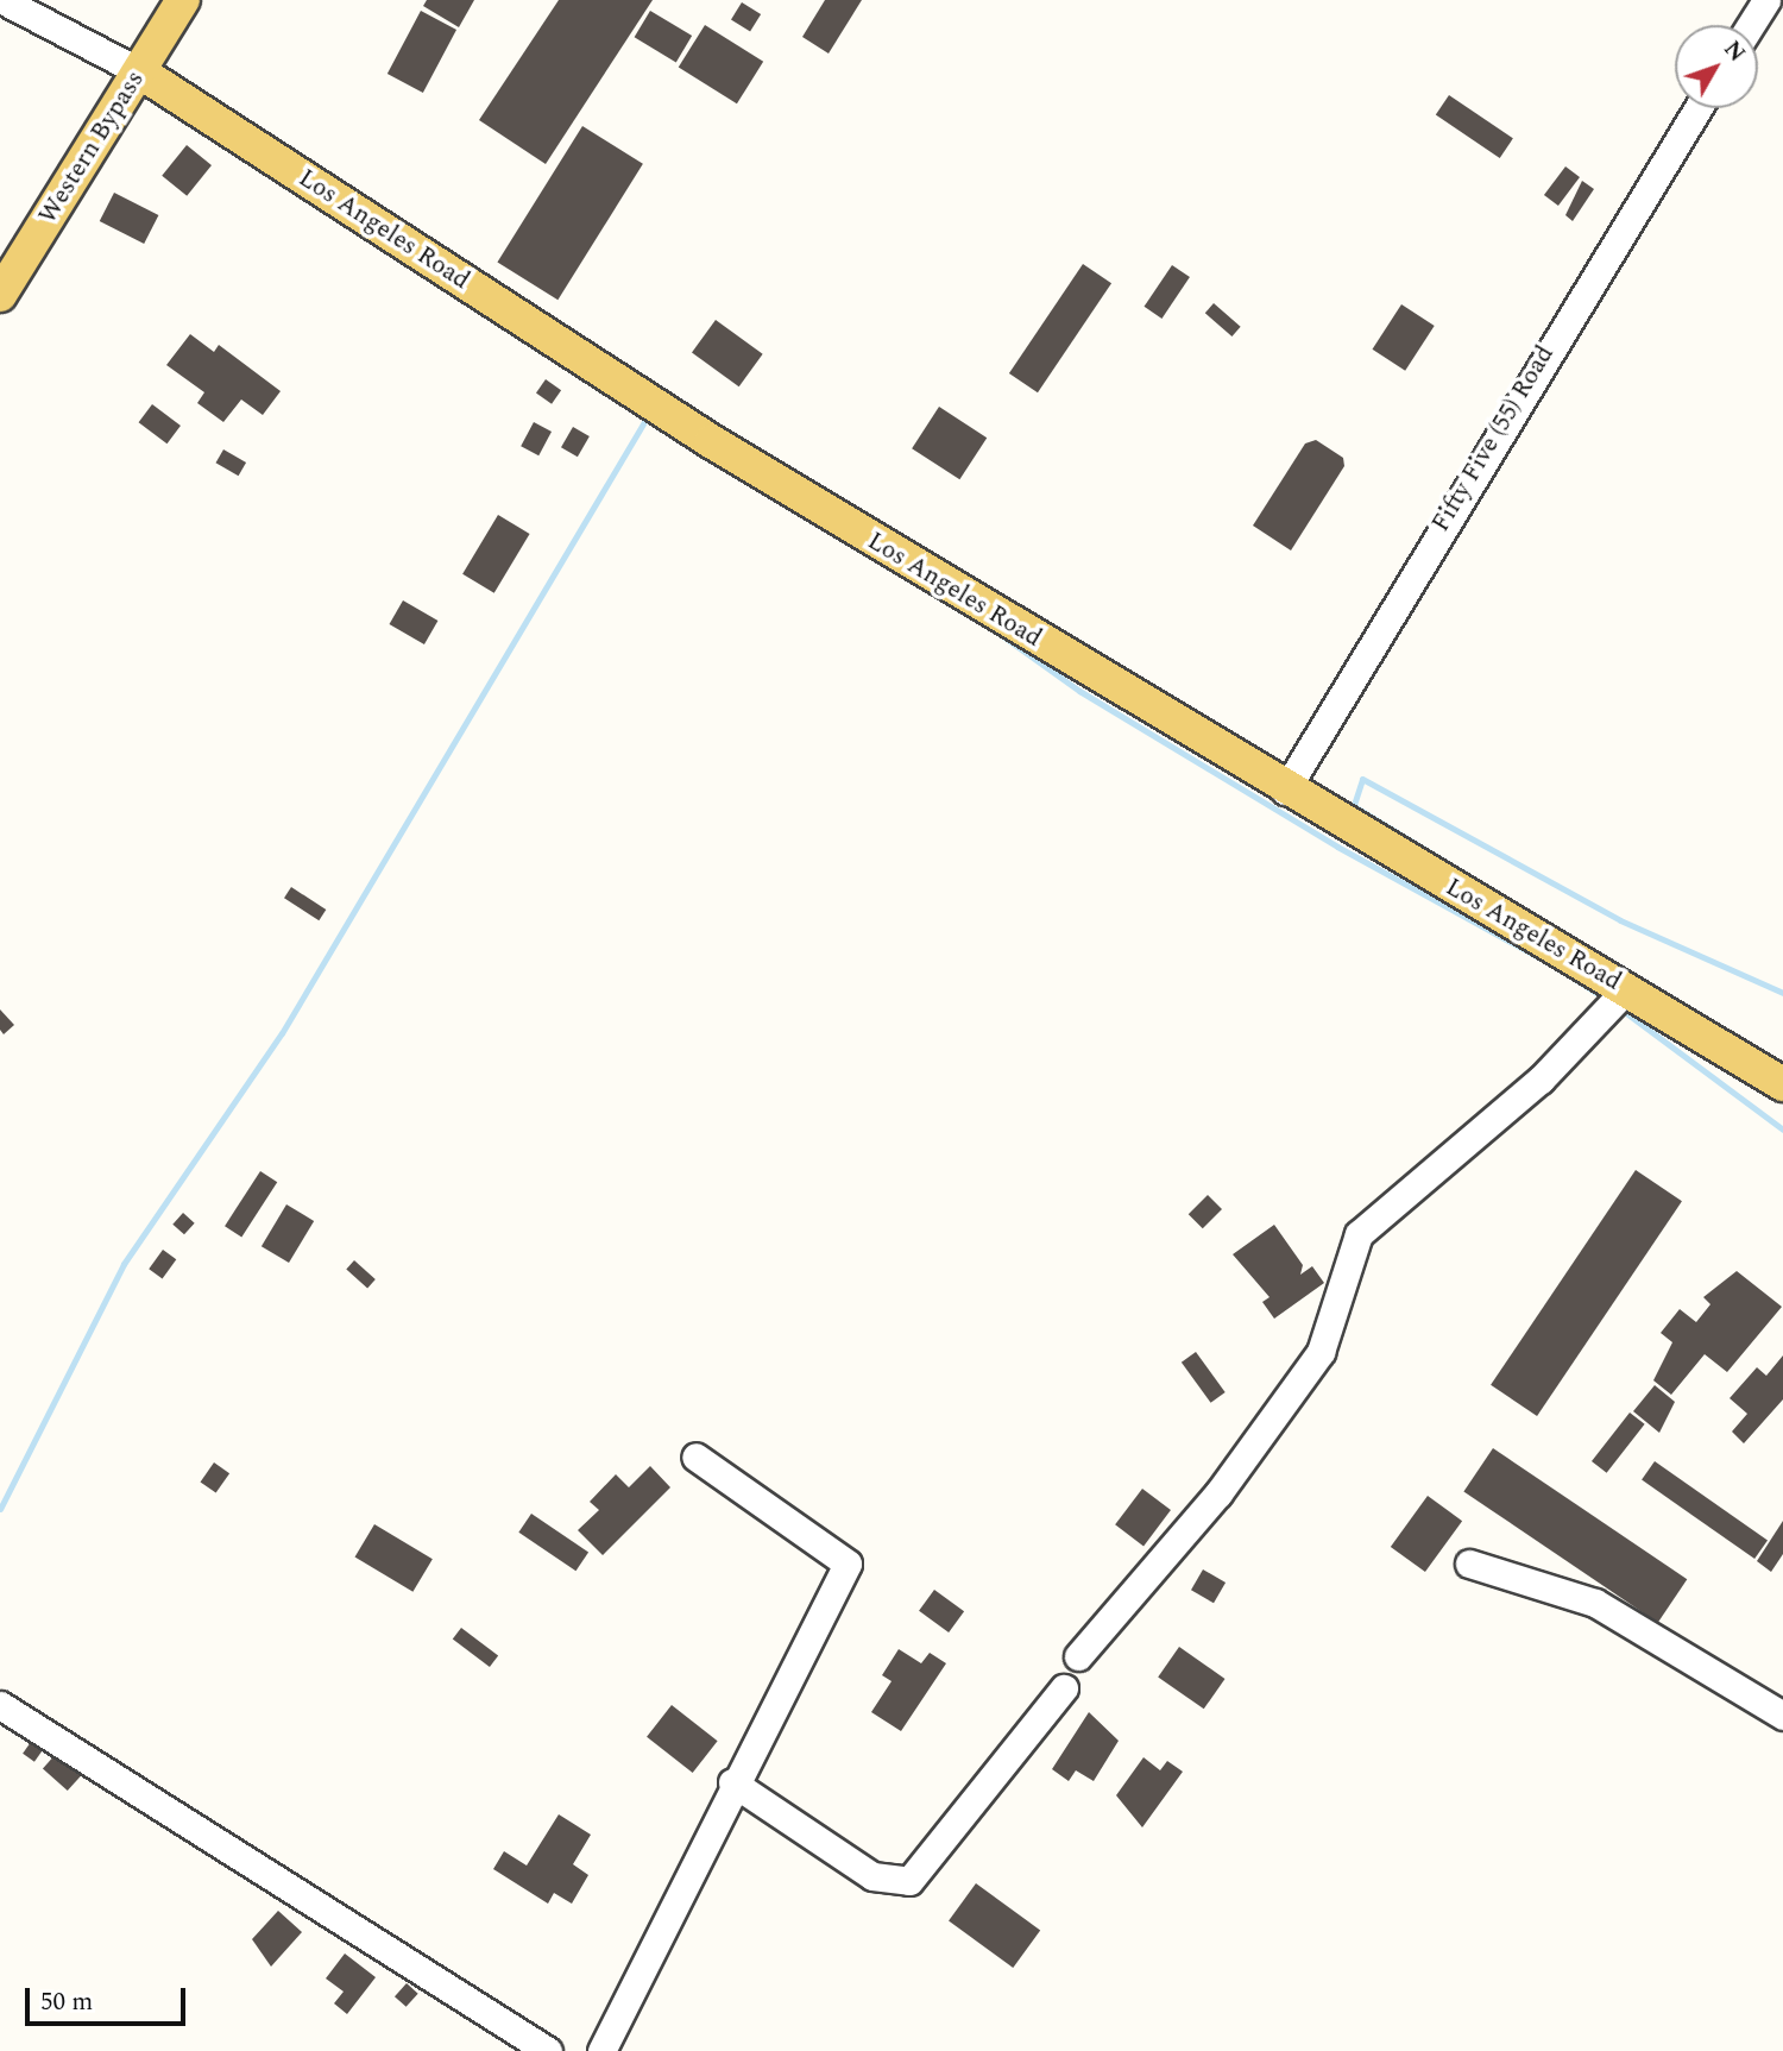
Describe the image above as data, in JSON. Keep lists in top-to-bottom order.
{
  "streets": {
    "main road": ["Western Bypass", "Los Angeles Road"],
    "street": ["Fifty Five (55) Road"]
  },
  "crossings": [
    ["Western Bypass", "Los Angeles Road"],
    ["Los Angeles Road", "Fifty Five (55) Road"]
  ],
  "scale_bar": "50 m",
  "north": "top right"
}
